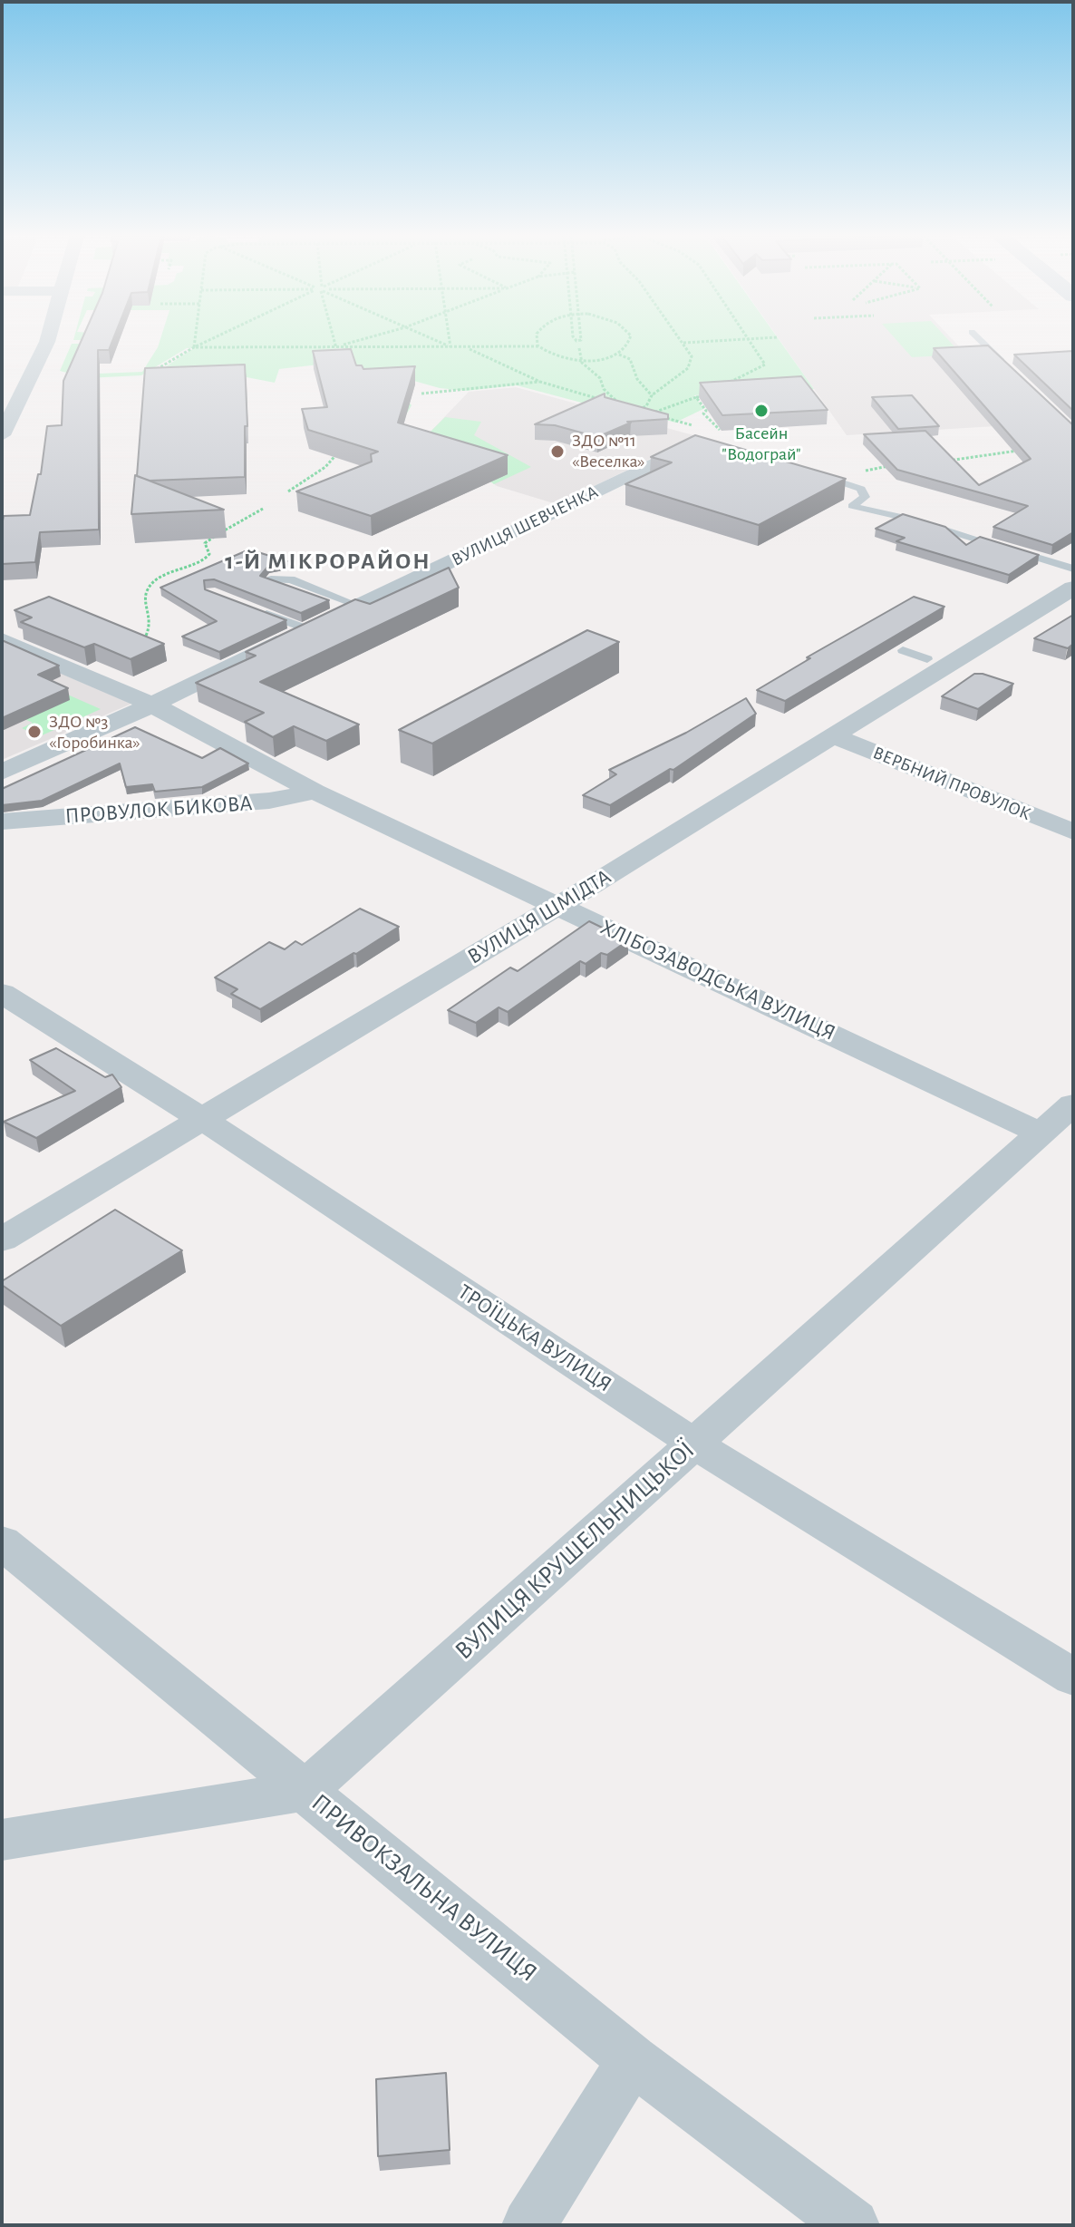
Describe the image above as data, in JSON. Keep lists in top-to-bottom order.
{
  "streets": {
    "street": [
      "ВУЛИЦЯ ШЕВЧЕНКА",
      "ВЕРБНИЙ ПРОВУЛОК",
      "ПРОВУЛОК БИКОВА",
      "ВУЛИЦЯ ШМІДТА",
      "ХЛІБОЗАВОДСЬКА ВУЛИЦЯ",
      "ТРОЇЦЬКА ВУЛИЦЯ",
      "ВУЛИЦЯ КРУШЕЛЬНИЦЬКОЇ",
      "ПРИВОКЗАЛЬНА ВУЛИЦЯ"
    ]
  },
  "crossings": [
    ["ВЕРБНИЙ ПРОВУЛОК", "ВУЛИЦЯ ШМІДТА"],
    ["ПРОВУЛОК БИКОВА", "ХЛІБОЗАВОДСЬКА ВУЛИЦЯ"],
    ["ВУЛИЦЯ ШМІДТА", "ХЛІБОЗАВОДСЬКА ВУЛИЦЯ"],
    ["ВУЛИЦЯ ШМІДТА", "ТРОЇЦЬКА ВУЛИЦЯ"],
    ["ХЛІБОЗАВОДСЬКА ВУЛИЦЯ", "ВУЛИЦЯ КРУШЕЛЬНИЦЬКОЇ"],
    ["ТРОЇЦЬКА ВУЛИЦЯ", "ВУЛИЦЯ КРУШЕЛЬНИЦЬКОЇ"],
    ["ВУЛИЦЯ КРУШЕЛЬНИЦЬКОЇ", "ПРИВОКЗАЛЬНА ВУЛИЦЯ"]
  ],
  "districts": ["1-Й МІКРОРАЙОН"],
  "places": ["Басейн \"Водограй\"", "ЗДО №11 «Веселка»", "ЗДО №3 «Горобинка»"]
}
